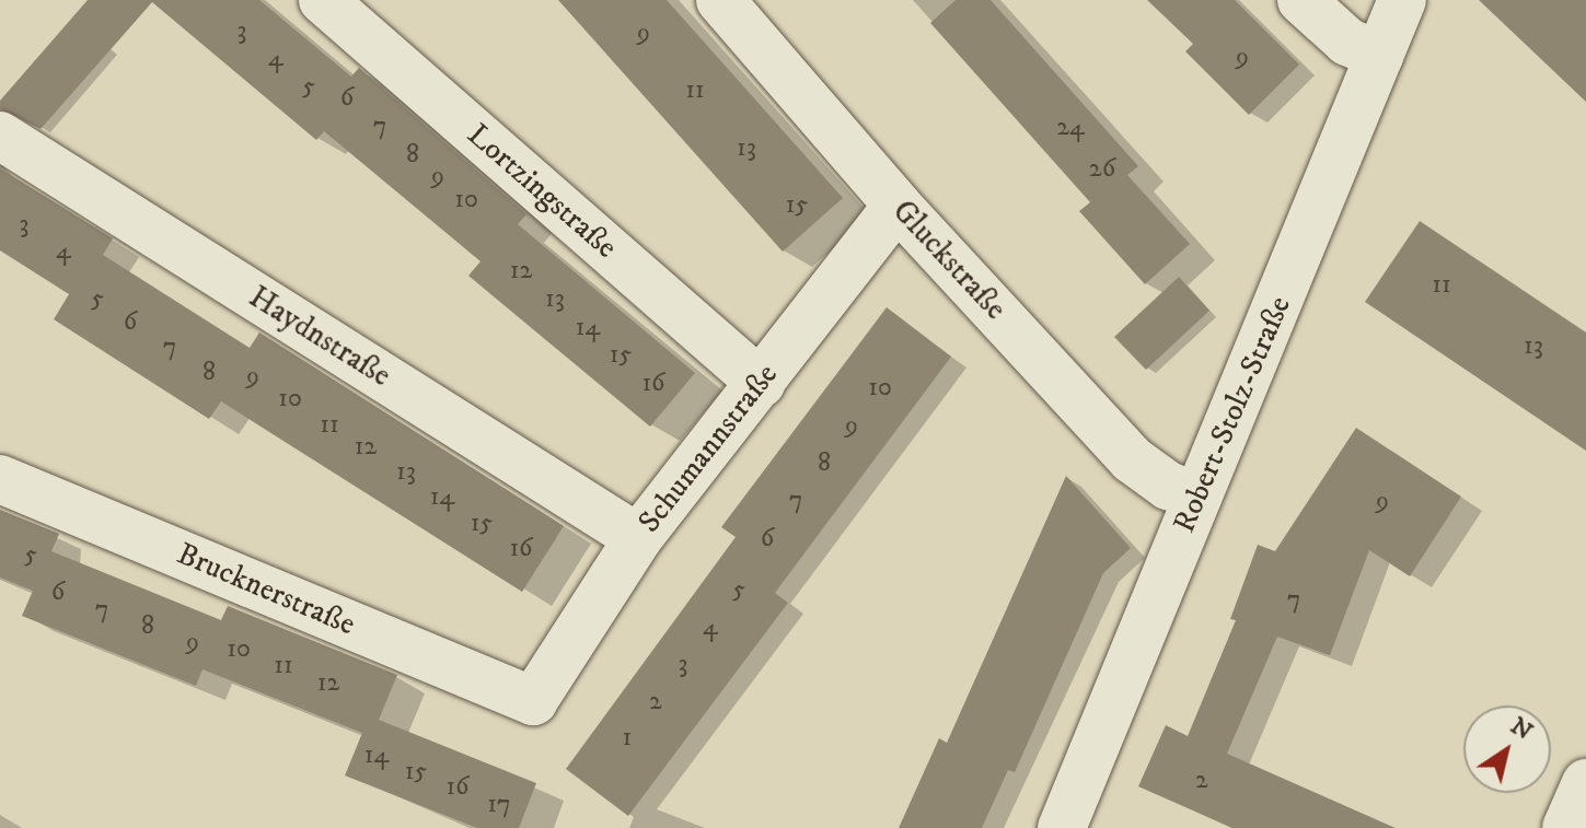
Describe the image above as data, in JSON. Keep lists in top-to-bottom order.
{
  "streets": {
    "street": [
      "Lortzingstraße",
      "Gluckstraße",
      "Haydnstraße",
      "Robert-Stolz-Straße",
      "Schumannstraße",
      "Brucknerstraße"
    ]
  },
  "crossings": [
    ["Lortzingstraße", "Schumannstraße"],
    ["Gluckstraße", "Robert-Stolz-Straße"],
    ["Gluckstraße", "Schumannstraße"],
    ["Haydnstraße", "Schumannstraße"],
    ["Schumannstraße", "Brucknerstraße"]
  ],
  "house_numbers": [
    "3",
    "9",
    "9",
    "4",
    "5",
    "11",
    "6",
    "7",
    "24",
    "13",
    "8",
    "26",
    "9",
    "10",
    "15",
    "3",
    "4",
    "12",
    "11",
    "5",
    "13",
    "6",
    "14",
    "13",
    "7",
    "15",
    "8",
    "9",
    "16",
    "10",
    "10",
    "11",
    "9",
    "12",
    "8",
    "13",
    "14",
    "7",
    "9",
    "15",
    "6",
    "16",
    "5",
    "5",
    "6",
    "7",
    "7",
    "8",
    "4",
    "9",
    "10",
    "3",
    "11",
    "12",
    "2",
    "1",
    "14",
    "15",
    "2",
    "16",
    "17"
  ],
  "north": "top right"
}
